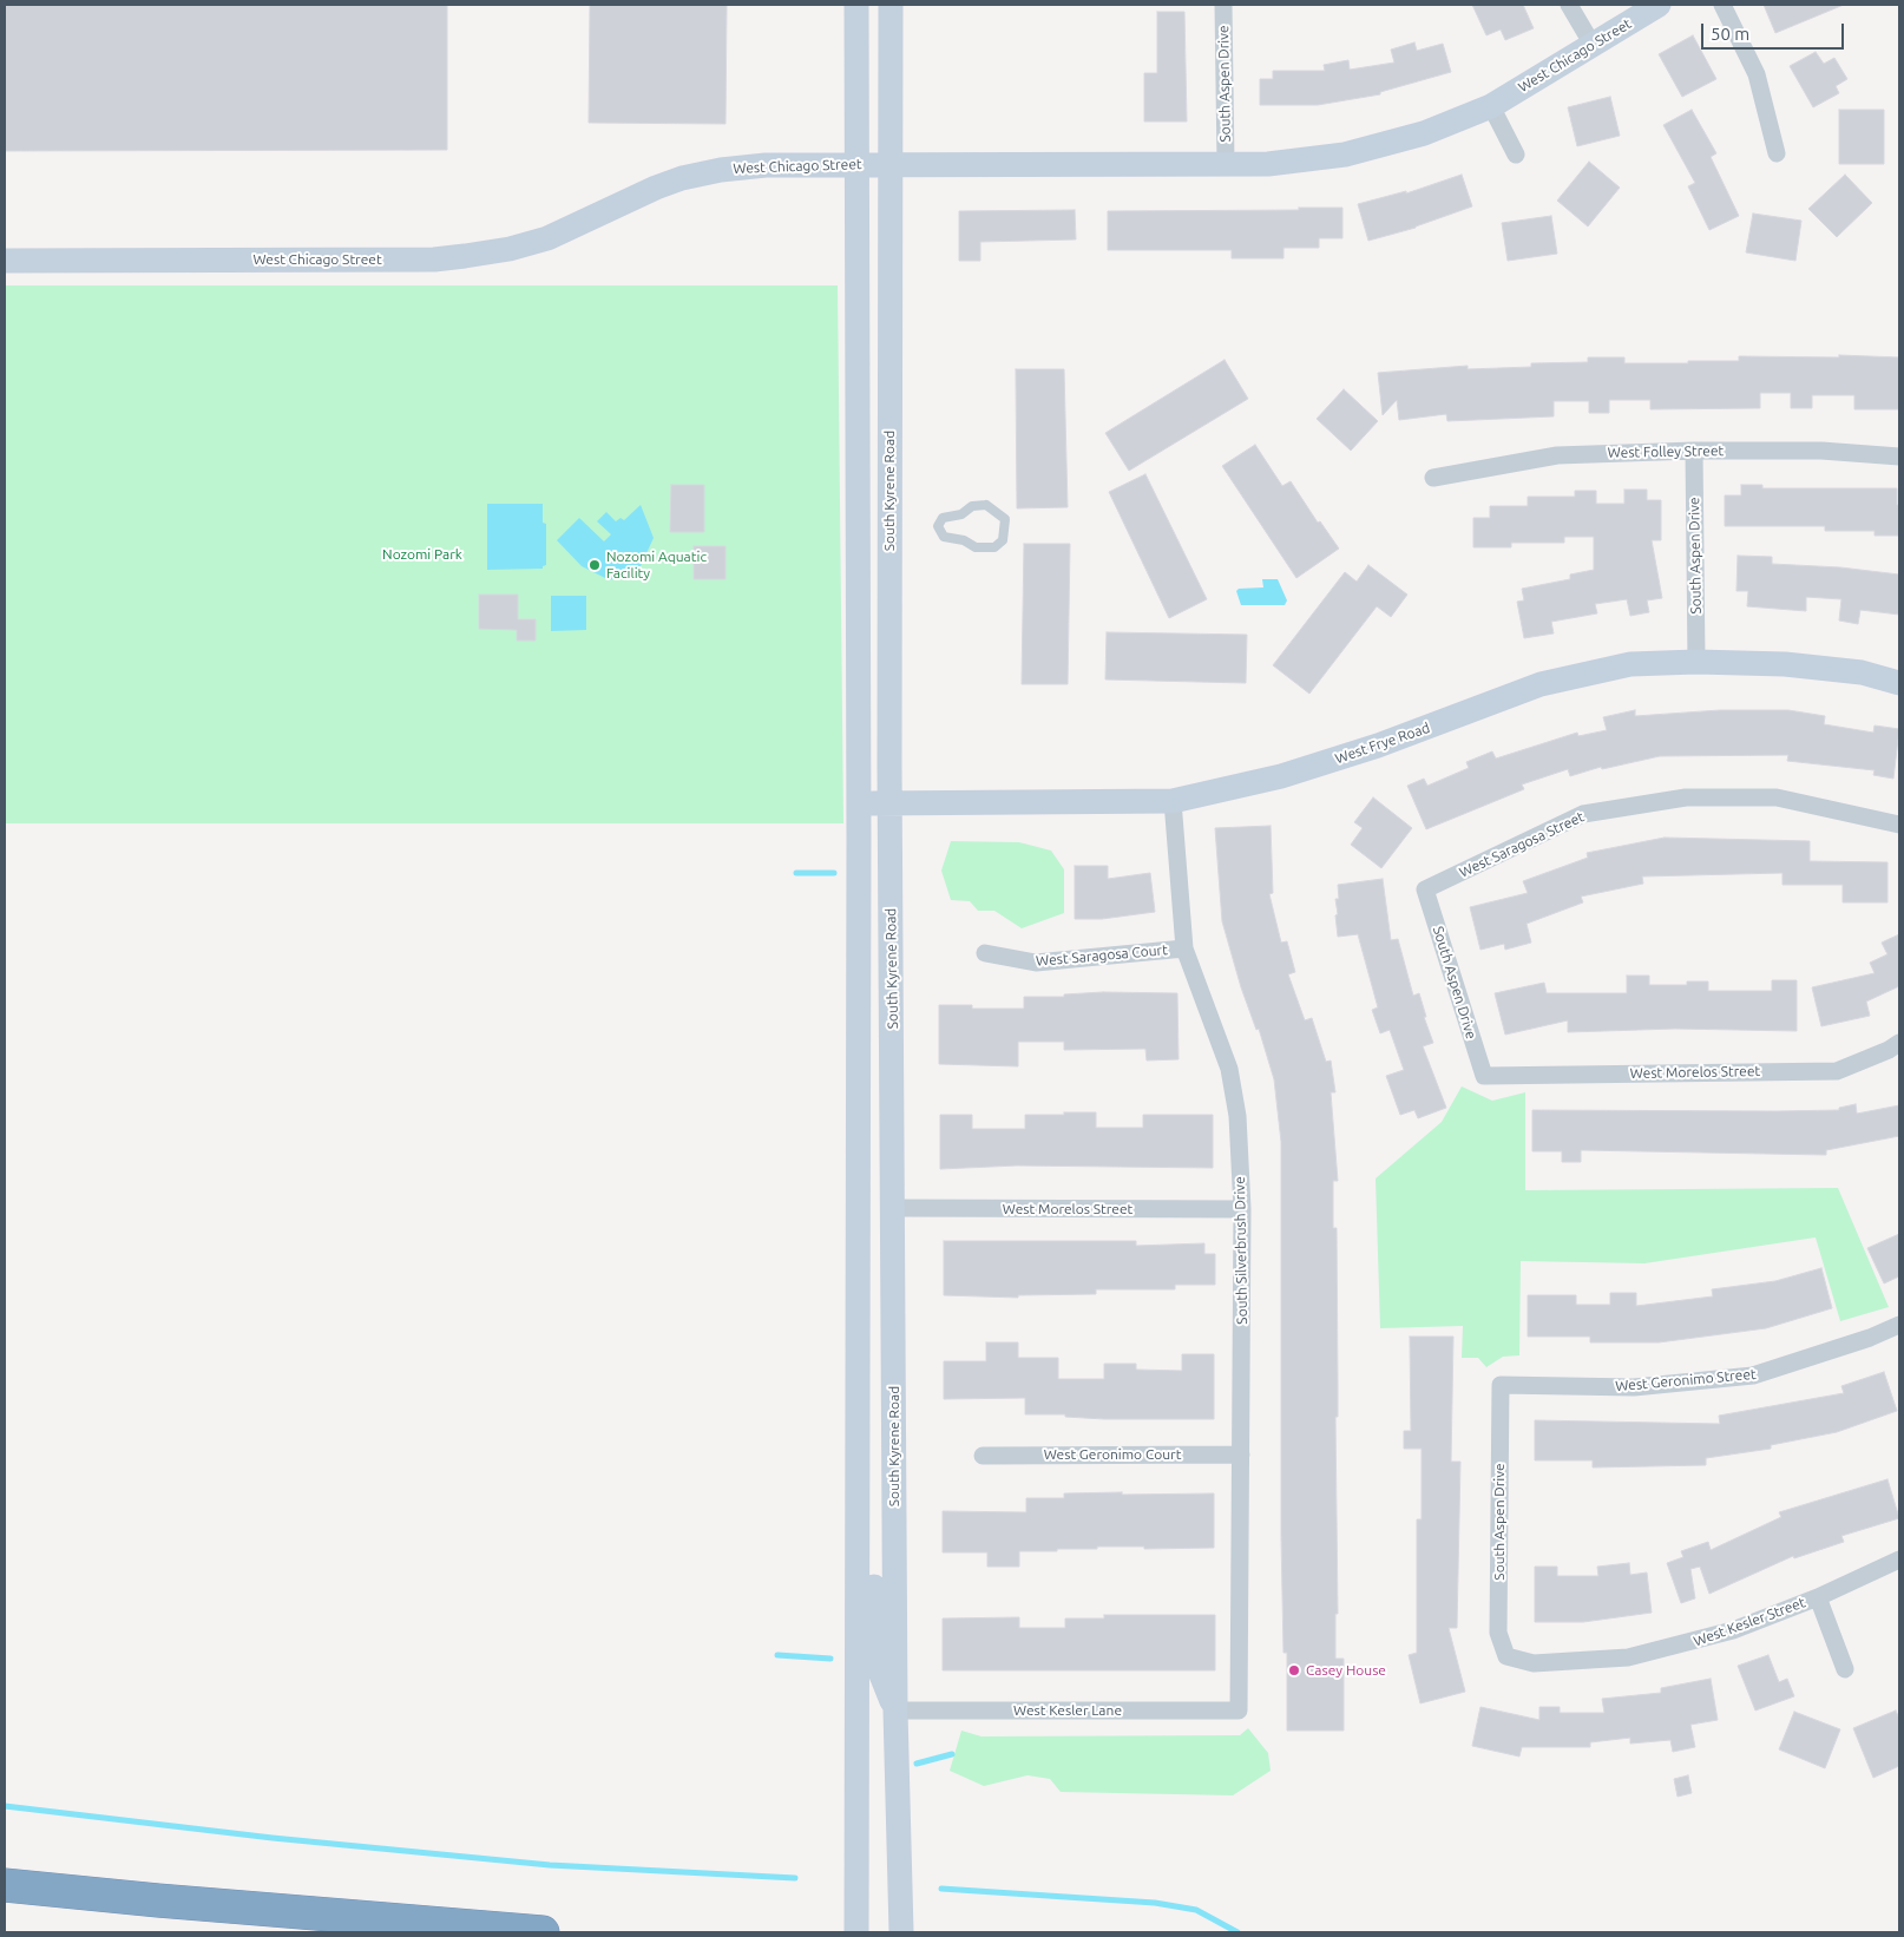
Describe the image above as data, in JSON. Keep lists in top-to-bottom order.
{
  "streets": {
    "main road": ["West Chicago Street", "South Kyrene Road", "West Frye Road"],
    "street": [
      "South Aspen Drive",
      "West Folley Street",
      "West Saragosa Street",
      "West Saragosa Court",
      "West Morelos Street",
      "South Silverbrush Drive",
      "West Geronimo Street",
      "West Geronimo Court",
      "West Kesler Street",
      "West Kesler Lane"
    ]
  },
  "crossings": [
    ["West Chicago Street", "South Aspen Drive"],
    ["West Chicago Street", "South Kyrene Road"],
    ["South Aspen Drive", "West Folley Street"],
    ["South Aspen Drive", "West Frye Road"],
    ["South Aspen Drive", "West Saragosa Street"],
    ["South Aspen Drive", "West Morelos Street"],
    ["South Aspen Drive", "West Geronimo Street"],
    ["South Aspen Drive", "West Kesler Street"],
    ["South Kyrene Road", "West Frye Road"],
    ["South Kyrene Road", "West Morelos Street"],
    ["South Kyrene Road", "West Kesler Lane"],
    ["West Frye Road", "South Silverbrush Drive"],
    ["West Saragosa Court", "South Silverbrush Drive"],
    ["West Morelos Street", "South Silverbrush Drive"],
    ["South Silverbrush Drive", "West Geronimo Court"],
    ["South Silverbrush Drive", "West Kesler Lane"]
  ],
  "parks": ["Nozomi Park"],
  "places": ["Nozomi Aquatic Facility", "Casey House"],
  "scale_bar": "50 m"
}
